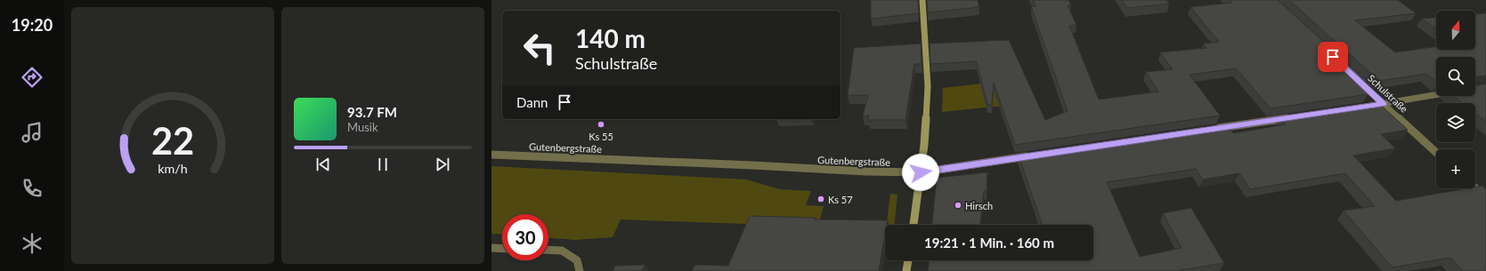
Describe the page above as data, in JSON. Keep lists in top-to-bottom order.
{
  "streets": {
    "street": ["Schulstraße", "Gutenbergstraße"]
  },
  "places": ["Ks 55", "Ks 57", "Hirsch"],
  "north": "top",
  "page": {
    "tabs": "19:20",
    "map_buttons": "+",
    "turn": ["140 m", "Schulstraße"],
    "then": "Dann",
    "song": ["93.7 FM", "Musik"],
    "limit": "30",
    "trip": "19:21 · 1 Min. · 160 m",
    "gauge": ["22", "km/h"]
  }
}
